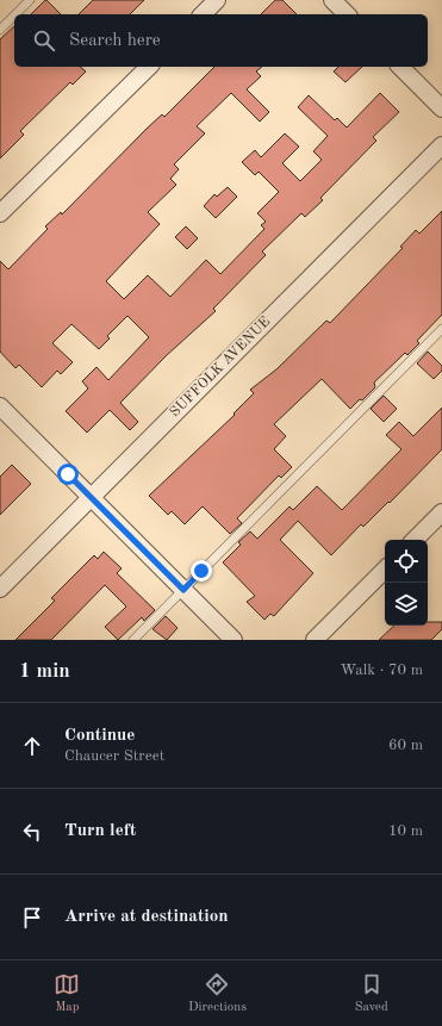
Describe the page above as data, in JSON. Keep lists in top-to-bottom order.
{
  "streets": {
    "street": ["SUFFOLK AVENUE"]
  },
  "page": {
    "search": "Search here",
    "heading": ["1 min", "Walk · 70 m"],
    "list": [
      ["Continue", "Chaucer Street", "60 m"],
      ["Turn left", "10 m"],
      "Arrive at destination"
    ],
    "nav": ["Map", "Directions", "Saved"]
  }
}
